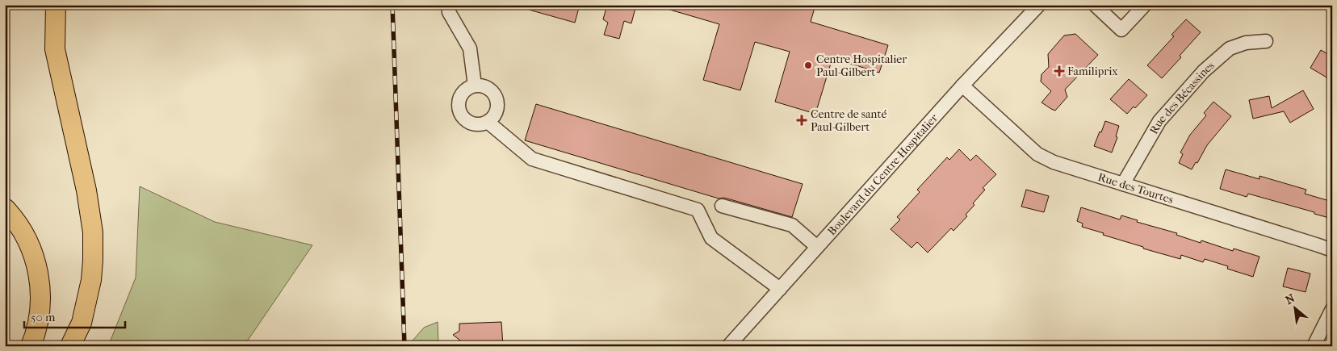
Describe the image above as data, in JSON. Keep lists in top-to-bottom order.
{
  "streets": {
    "street": ["Rue des Bécassines", "Boulevard du Centre-Hospitalier", "Rue des Tourtes"]
  },
  "crossings": [
    ["Rue des Bécassines", "Rue des Tourtes"],
    ["Boulevard du Centre-Hospitalier", "Rue des Tourtes"]
  ],
  "places": {
    "other": ["Centre Hospitalier Paul-Gilbert"],
    "health": ["Familiprix", "Centre de santé Paul-Gilbert"]
  },
  "scale_bar": "50 m",
  "north": "top left"
}
